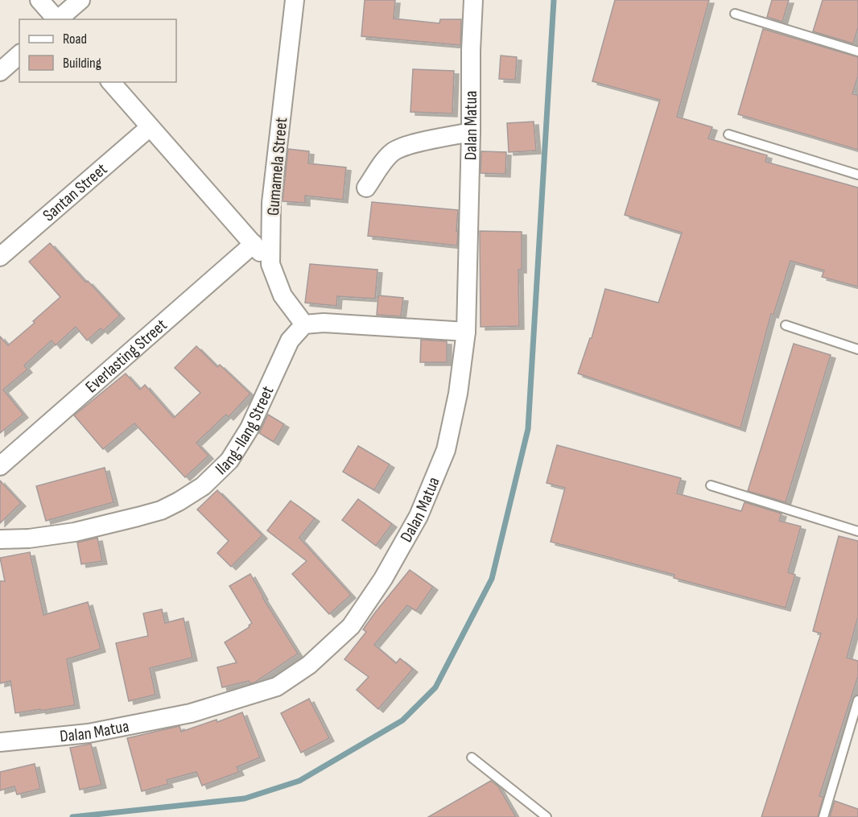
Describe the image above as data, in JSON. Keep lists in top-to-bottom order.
{
  "streets": {
    "street": [
      "Dalan Matua",
      "Gumamela Street",
      "Santan Street",
      "Everlasting Street",
      "Ilang-Ilang Street"
    ]
  },
  "crossings": [
    ["Gumamela Street", "Ilang-Ilang Street"]
  ],
  "legend": ["Road", "Building"]
}
